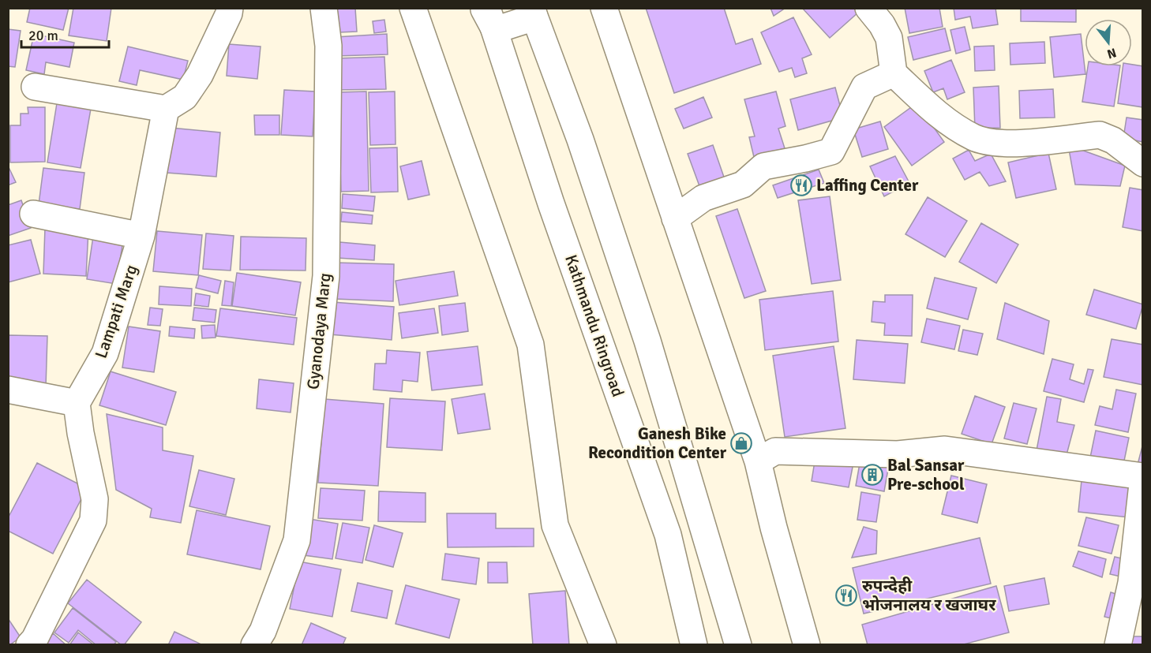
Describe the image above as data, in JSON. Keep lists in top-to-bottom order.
{
  "streets": {
    "main road": ["Lampati Marg", "Kathmandu Ringroad", "Gyanodaya Marg"]
  },
  "places": {
    "restaurant": ["Laffing Center", "रुपन्देही भोजनालय र खजाघर"],
    "shop": ["Ganesh Bike Recondition Center"],
    "building": ["Bal Sansar Pre-school"]
  },
  "scale_bar": "20 m",
  "north": "bottom"
}
